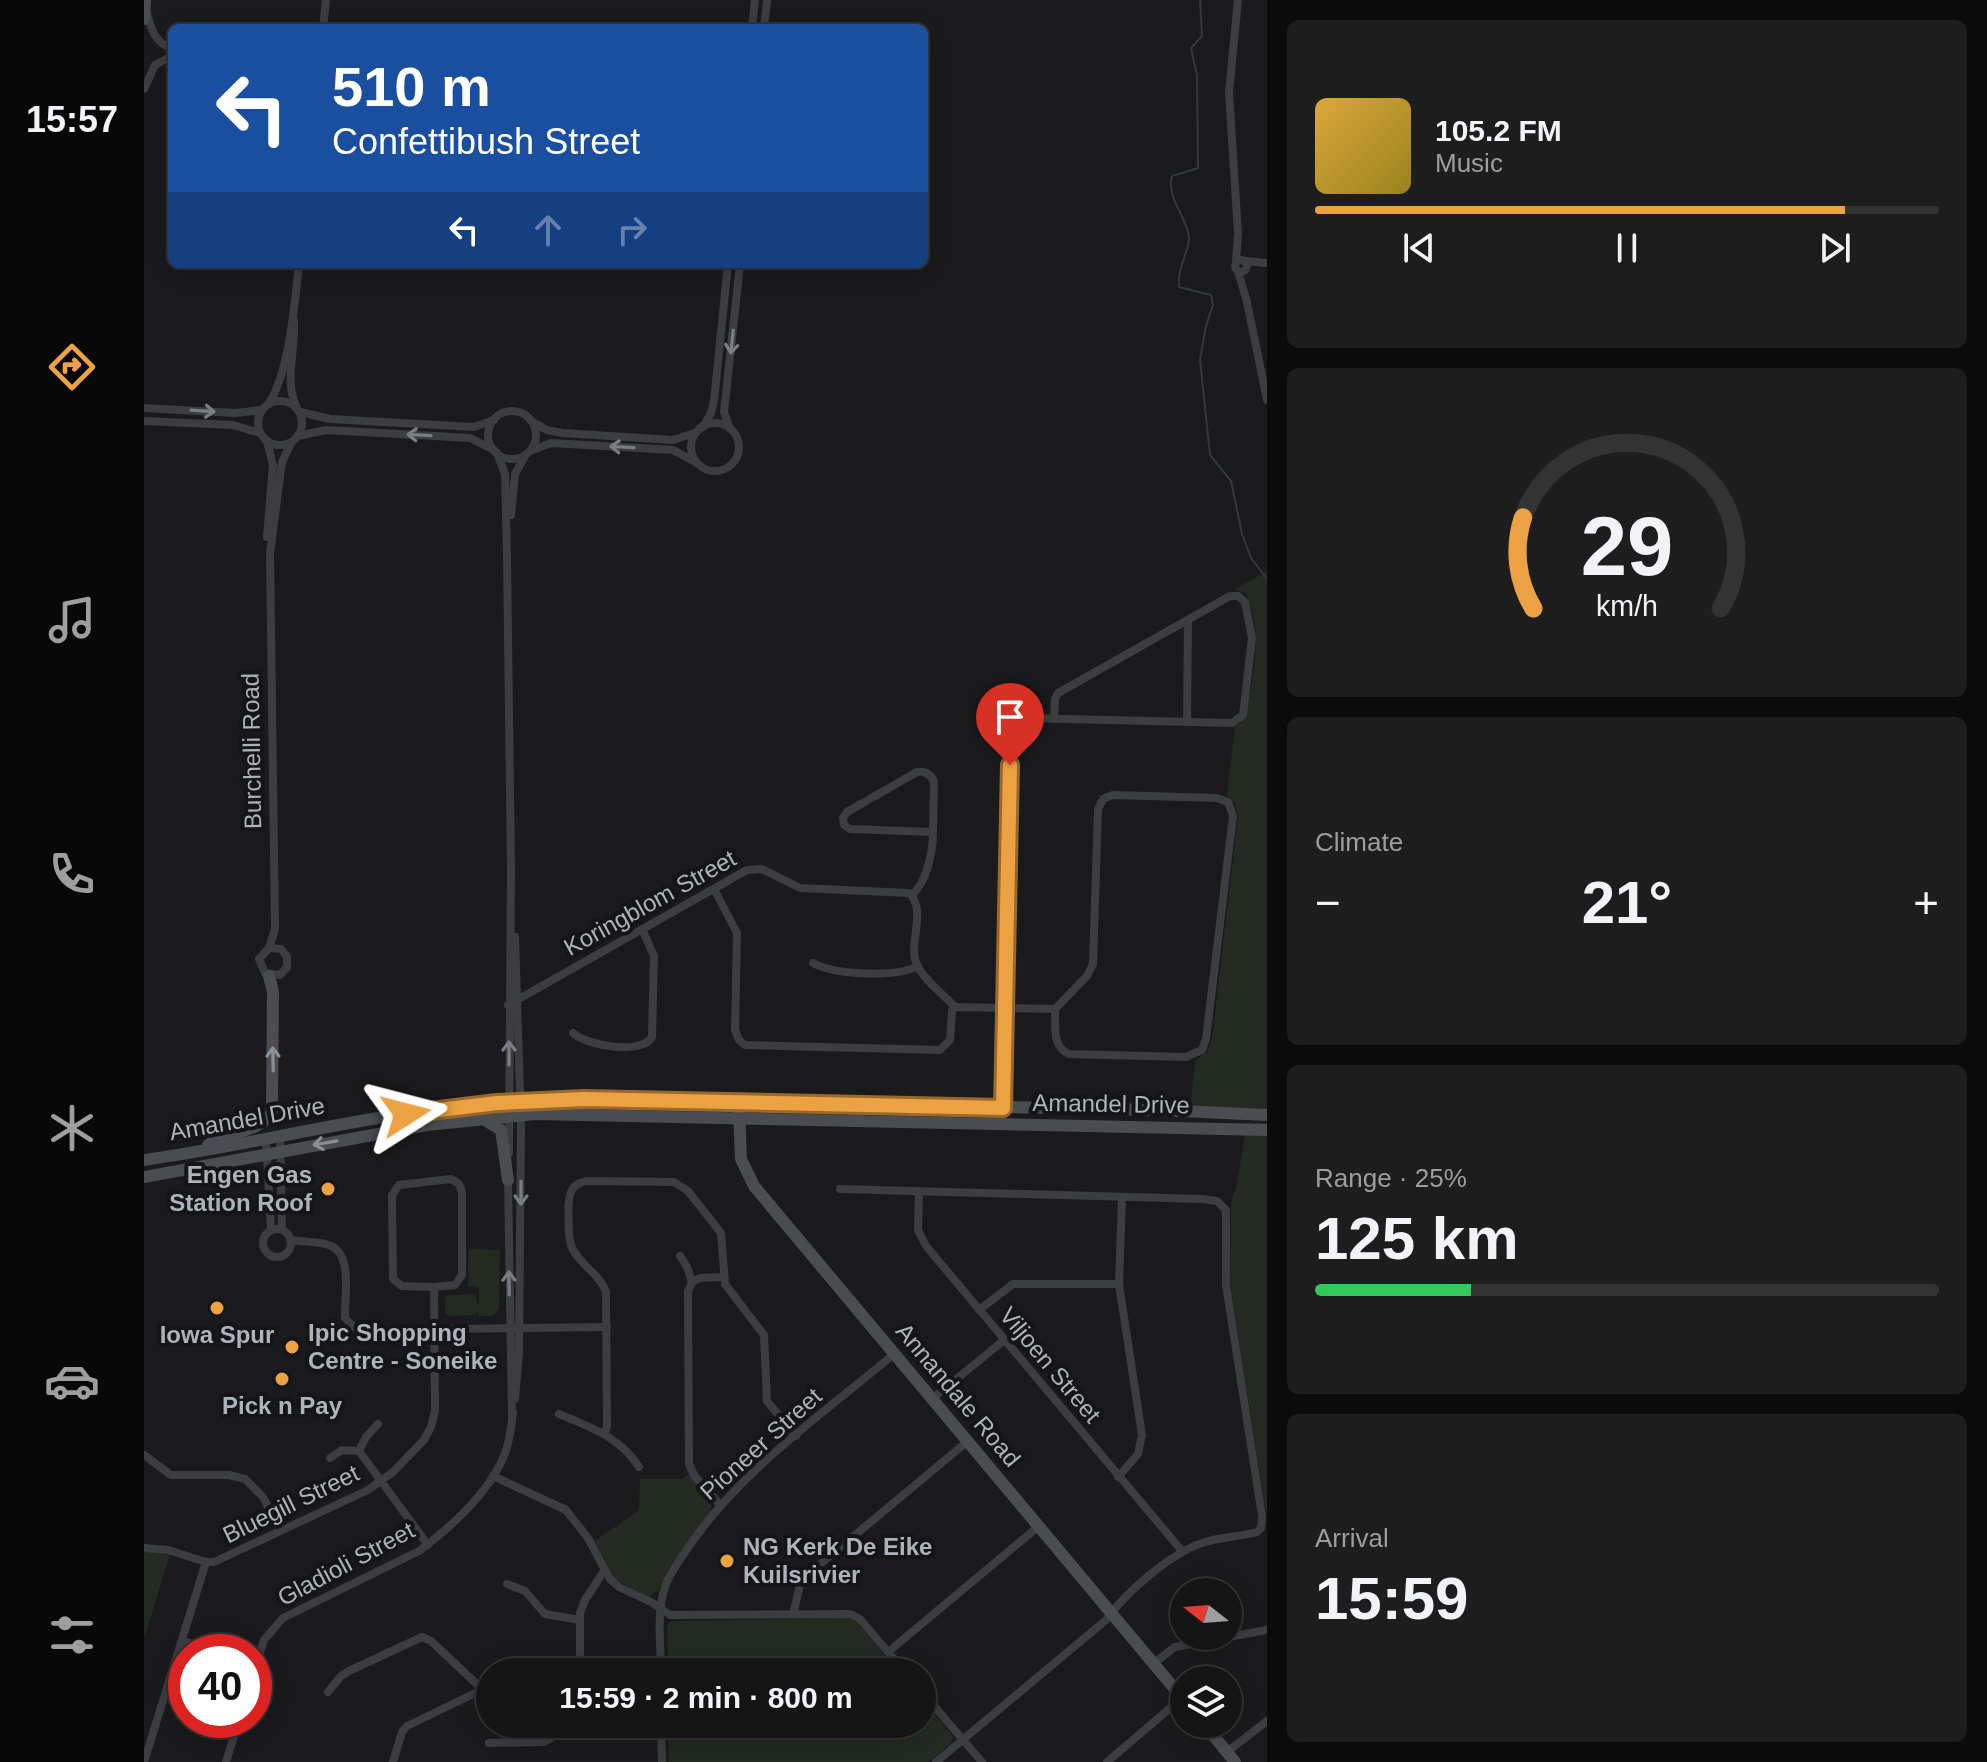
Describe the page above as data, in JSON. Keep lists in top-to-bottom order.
{
  "streets": {
    "street": [
      "Burchelli Road",
      "Koringblom Street",
      "Amandel Drive",
      "Viljoen Street",
      "Annandale Road",
      "Pioneer Street",
      "Bluegill Street",
      "Gladioli Street"
    ]
  },
  "crossings": [
    ["Amandel Drive", "Annandale Road"],
    ["Amandel Drive", "Gladioli Street"],
    ["Annandale Road", "Pioneer Street"]
  ],
  "places": [
    "Engen Gas Station Roof",
    "Iowa Spur",
    "Ipic Shopping Centre - Soneike",
    "Pick n Pay",
    "NG Kerk De Eike Kuilsrivier"
  ],
  "north": "left",
  "page": {
    "tabs": "15:57",
    "turn": ["510 m", "Confettibush Street"],
    "song": ["105.2 FM", "Music"],
    "tile": [
      "Climate",
      ["Range · 25%", "125 km"],
      ["Arrival", "15:59"]
    ],
    "heat": ["−", "21°", "+"],
    "limit": "40",
    "trip": "15:59 · 2 min · 800 m",
    "gauge": ["29", "km/h"]
  }
}
